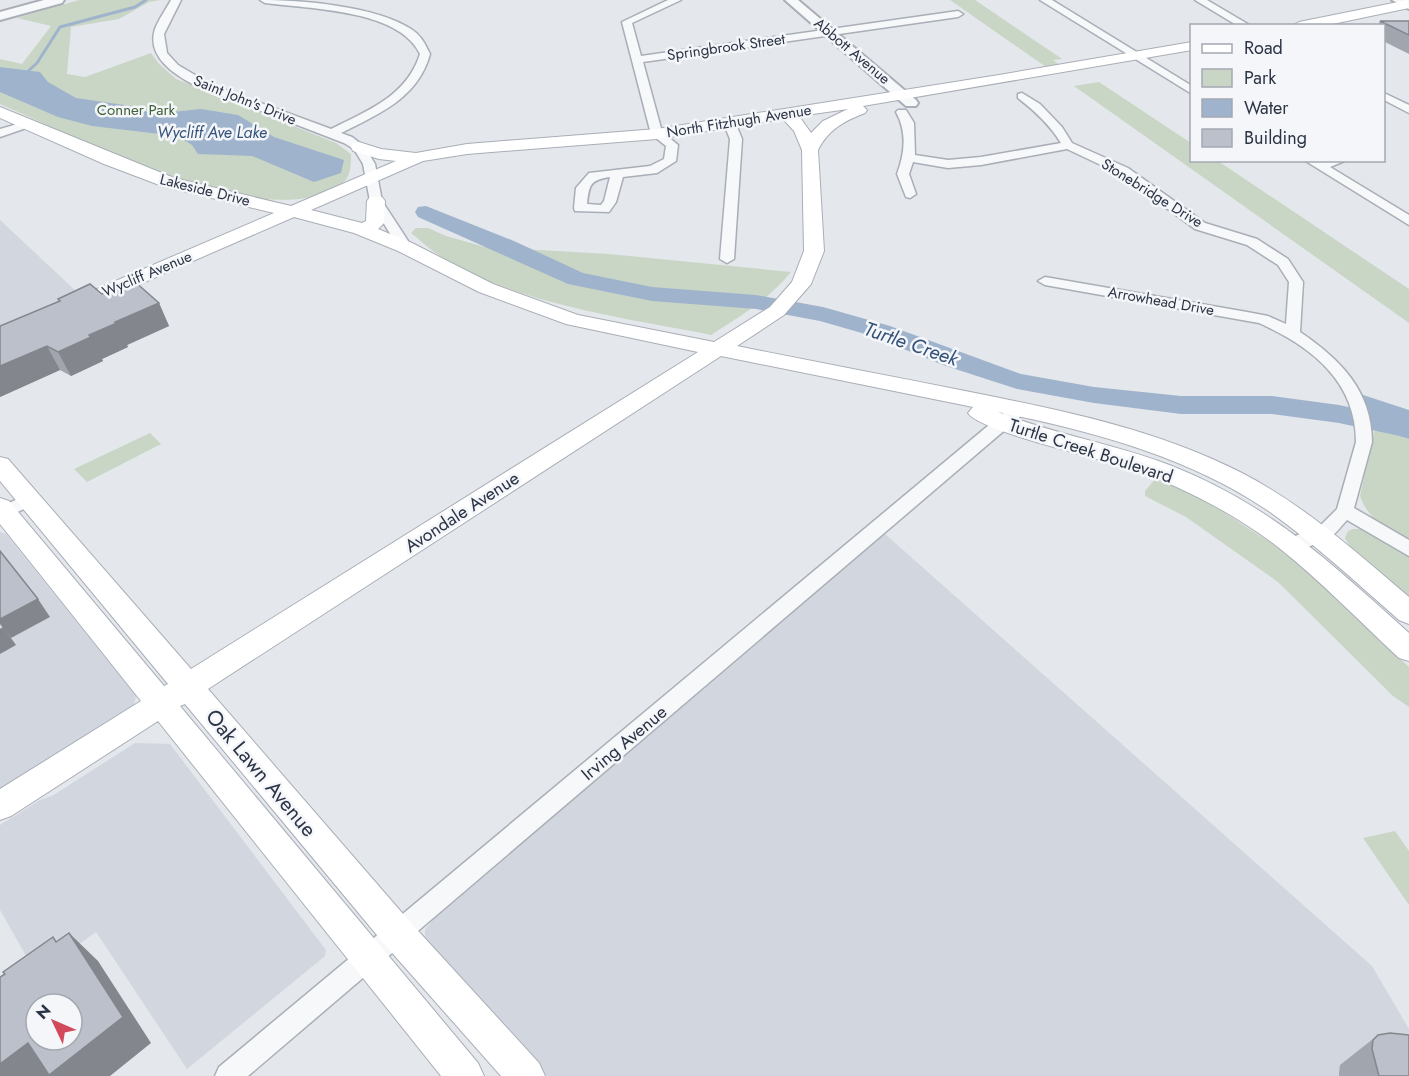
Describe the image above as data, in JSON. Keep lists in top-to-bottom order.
{
  "streets": {
    "main road": [
      "North Fitzhugh Avenue",
      "Lakeside Drive",
      "Wycliff Avenue",
      "Turtle Creek Boulevard",
      "Avondale Avenue",
      "Oak Lawn Avenue"
    ],
    "street": [
      "Springbrook Street",
      "Abbott Avenue",
      "Saint John's Drive",
      "Stonebridge Drive",
      "Arrowhead Drive",
      "Irving Avenue"
    ]
  },
  "crossings": [
    ["Springbrook Street", "Abbott Avenue"],
    ["Abbott Avenue", "North Fitzhugh Avenue"],
    ["North Fitzhugh Avenue", "Lakeside Drive"],
    ["North Fitzhugh Avenue", "Stonebridge Drive"],
    ["North Fitzhugh Avenue", "Wycliff Avenue"],
    ["North Fitzhugh Avenue", "Avondale Avenue"],
    ["Lakeside Drive", "Wycliff Avenue"],
    ["Lakeside Drive", "Turtle Creek Boulevard"],
    ["Turtle Creek Boulevard", "Avondale Avenue"],
    ["Turtle Creek Boulevard", "Irving Avenue"],
    ["Avondale Avenue", "Oak Lawn Avenue"],
    ["Irving Avenue", "Oak Lawn Avenue"]
  ],
  "water": ["Wycliff Ave Lake", "Turtle Creek"],
  "parks": ["Conner Park"],
  "legend": [
    "Road",
    "Park",
    "Water",
    "Building"
  ],
  "north": "top left"
}
